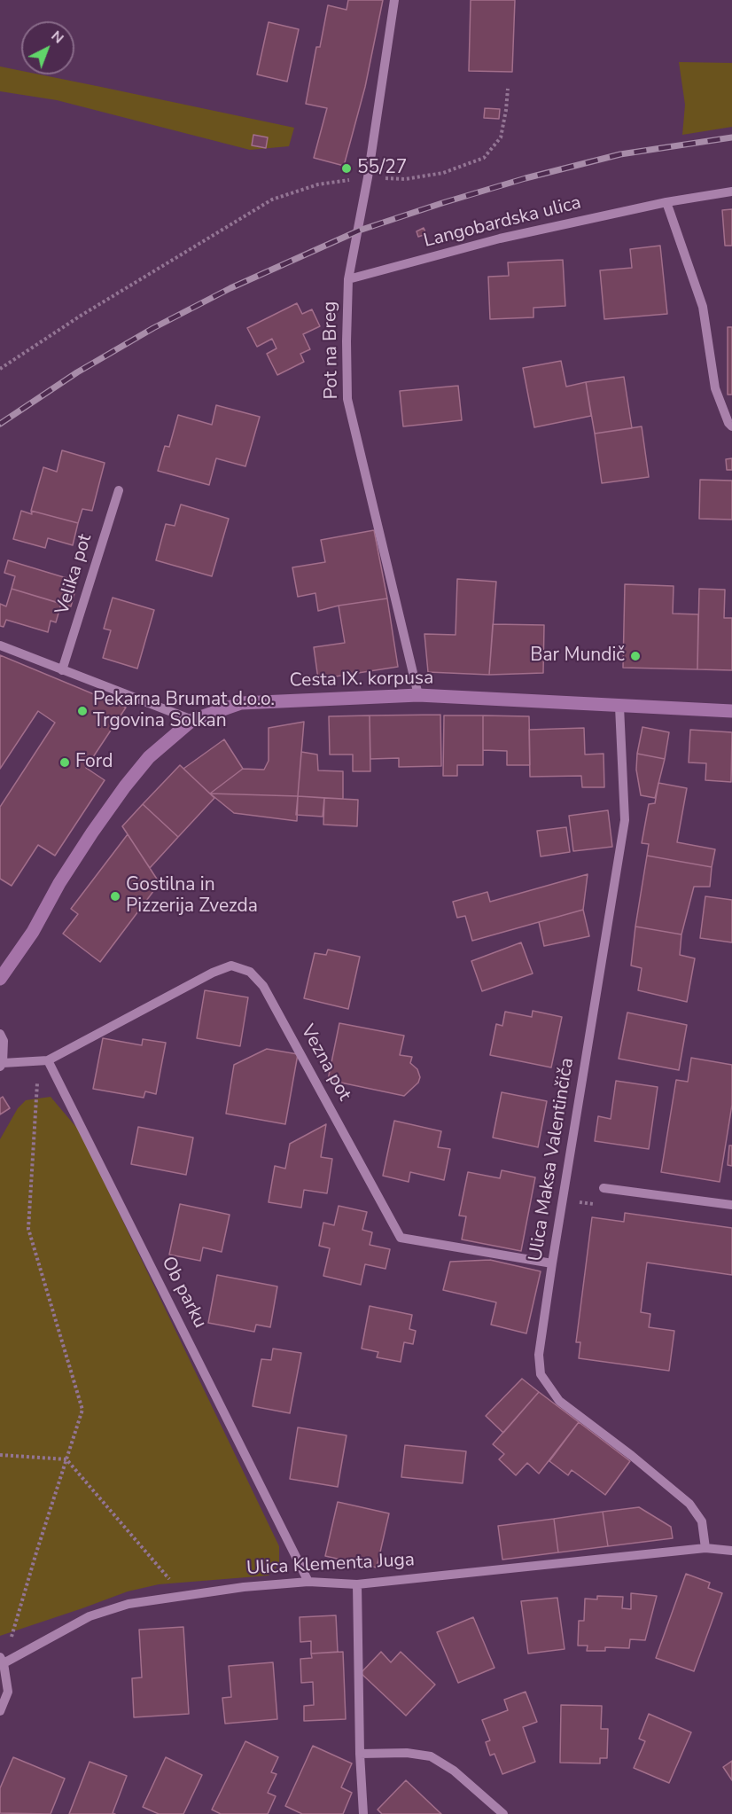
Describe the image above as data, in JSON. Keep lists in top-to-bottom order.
{
  "streets": {
    "main road": ["Cesta IX. korpusa"],
    "street": [
      "Langobardska ulica",
      "Pot na Breg",
      "Velika pot",
      "Vezna pot",
      "Ulica Maksa Valentinčiča",
      "Ob parku",
      "Ulica Klementa Juga"
    ]
  },
  "crossings": [
    ["Langobardska ulica", "Pot na Breg"],
    ["Pot na Breg", "Cesta IX. korpusa"],
    ["Cesta IX. korpusa", "Ulica Maksa Valentinčiča"],
    ["Vezna pot", "Ulica Maksa Valentinčiča"],
    ["Vezna pot", "Ob parku"],
    ["Ulica Maksa Valentinčiča", "Ulica Klementa Juga"],
    ["Ob parku", "Ulica Klementa Juga"]
  ],
  "places": [
    "55/27",
    "Bar Mundič",
    "Pekarna Brumat d.o.o. Trgovina Solkan",
    "Ford",
    "Gostilna in Pizzerija Zvezda"
  ],
  "north": "top right"
}
